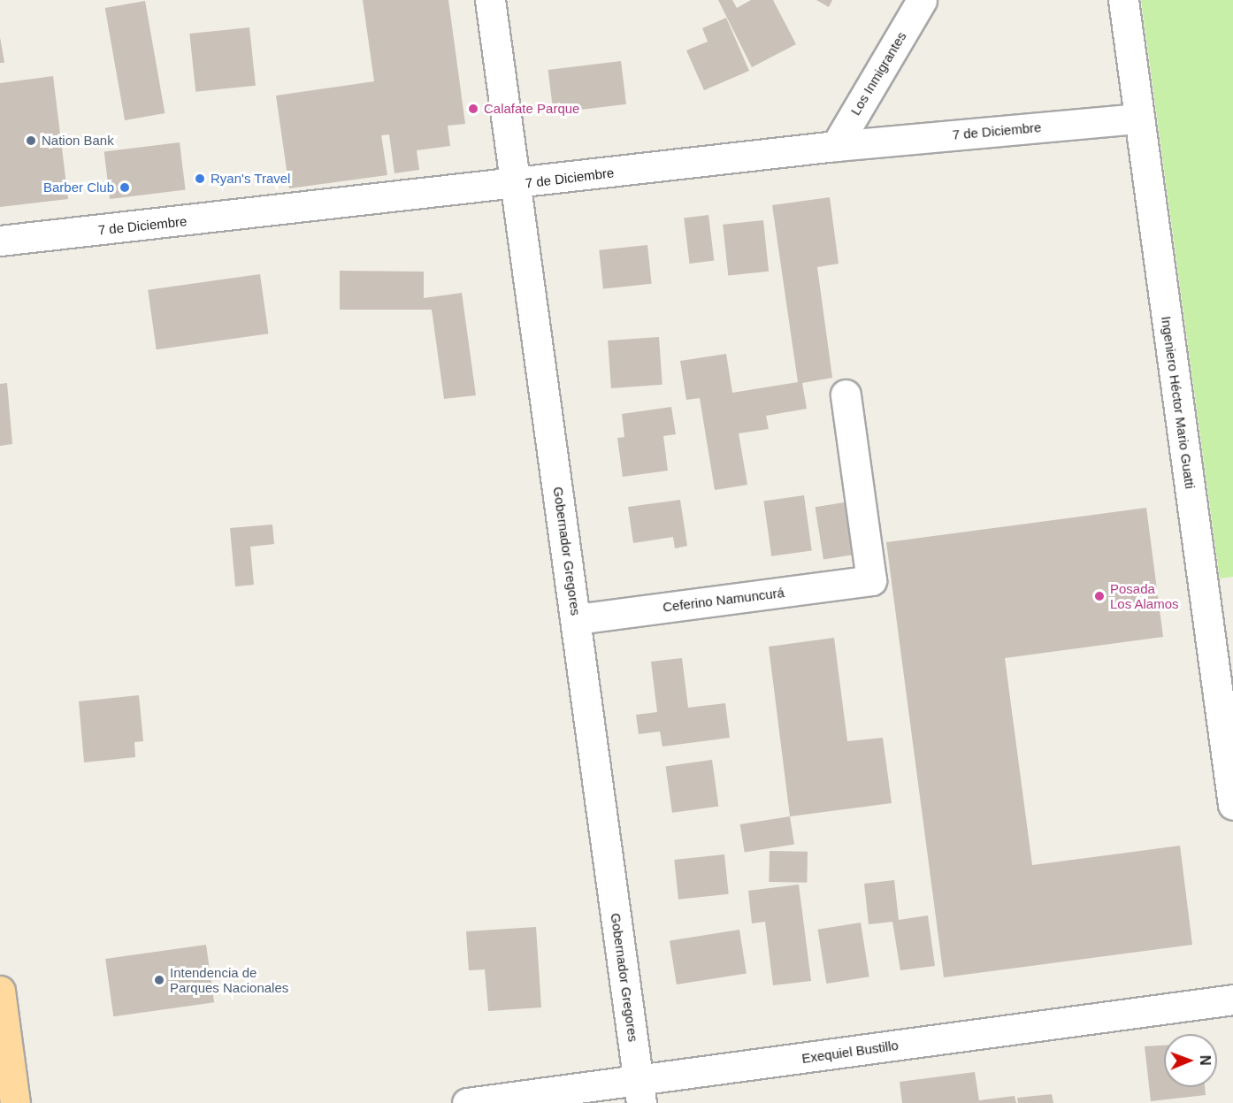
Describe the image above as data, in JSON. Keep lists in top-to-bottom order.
{
  "streets": {
    "street": [
      "Los Inmigrantes",
      "7 de Diciembre",
      "Ingeniero Héctor Mario Guatti",
      "Gobernador Gregores",
      "Ceferino Namuncurá",
      "Exequiel Bustillo"
    ]
  },
  "crossings": [
    ["Los Inmigrantes", "7 de Diciembre"],
    ["7 de Diciembre", "Ingeniero Héctor Mario Guatti"],
    ["7 de Diciembre", "Gobernador Gregores"],
    ["Gobernador Gregores", "Ceferino Namuncurá"],
    ["Gobernador Gregores", "Exequiel Bustillo"]
  ],
  "places": [
    "Calafate Parque",
    "Nation Bank",
    "Ryan's Travel",
    "Barber Club",
    "Posada Los Alamos",
    "Intendencia de Parques Nacionales"
  ],
  "north": "right"
}
